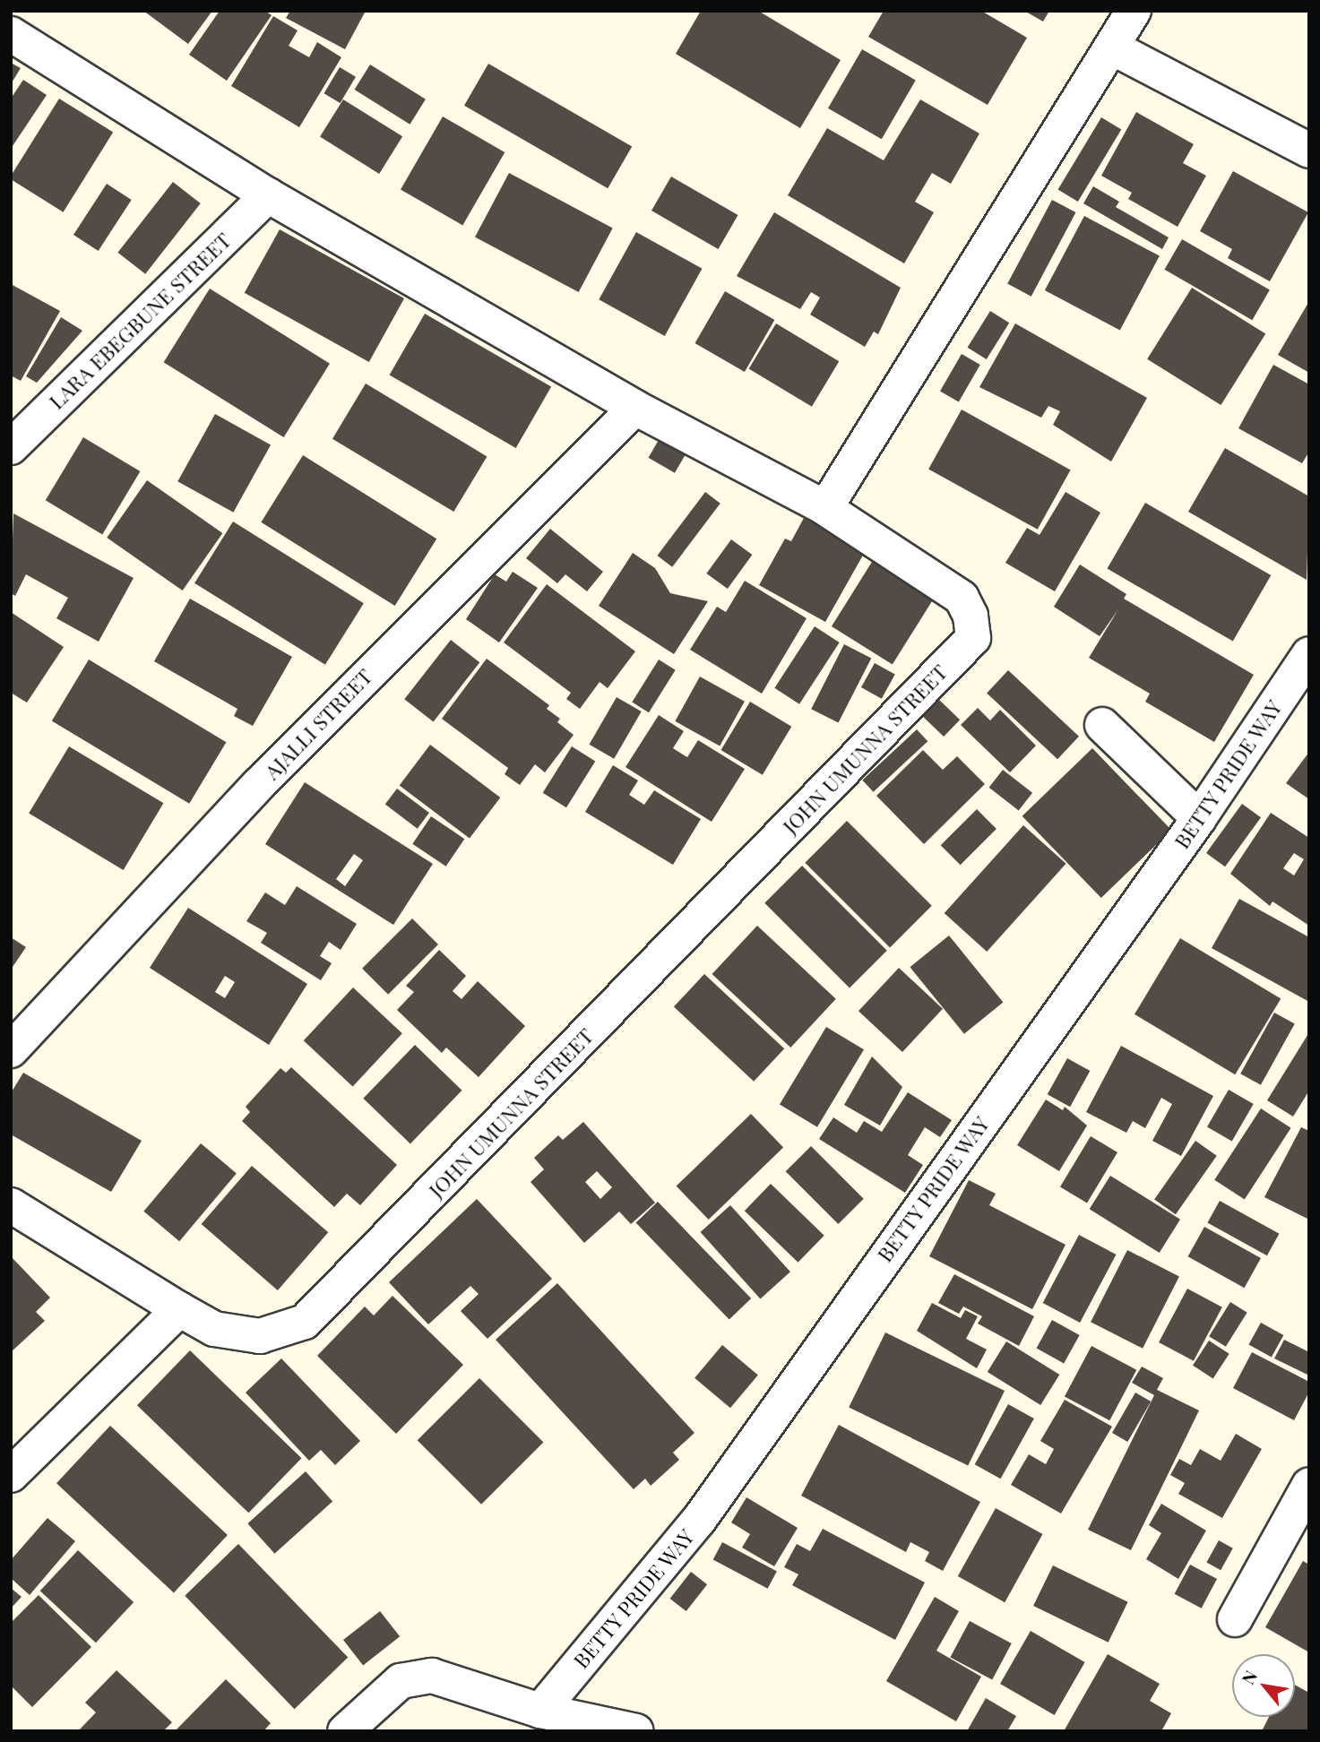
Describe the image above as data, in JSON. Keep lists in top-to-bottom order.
{
  "streets": {
    "street": [
      "LARA EBEGBUNE STREET",
      "AJALLI STREET",
      "JOHN UMUNNA STREET",
      "BETTY PRIDE WAY"
    ]
  },
  "north": "top left"
}
